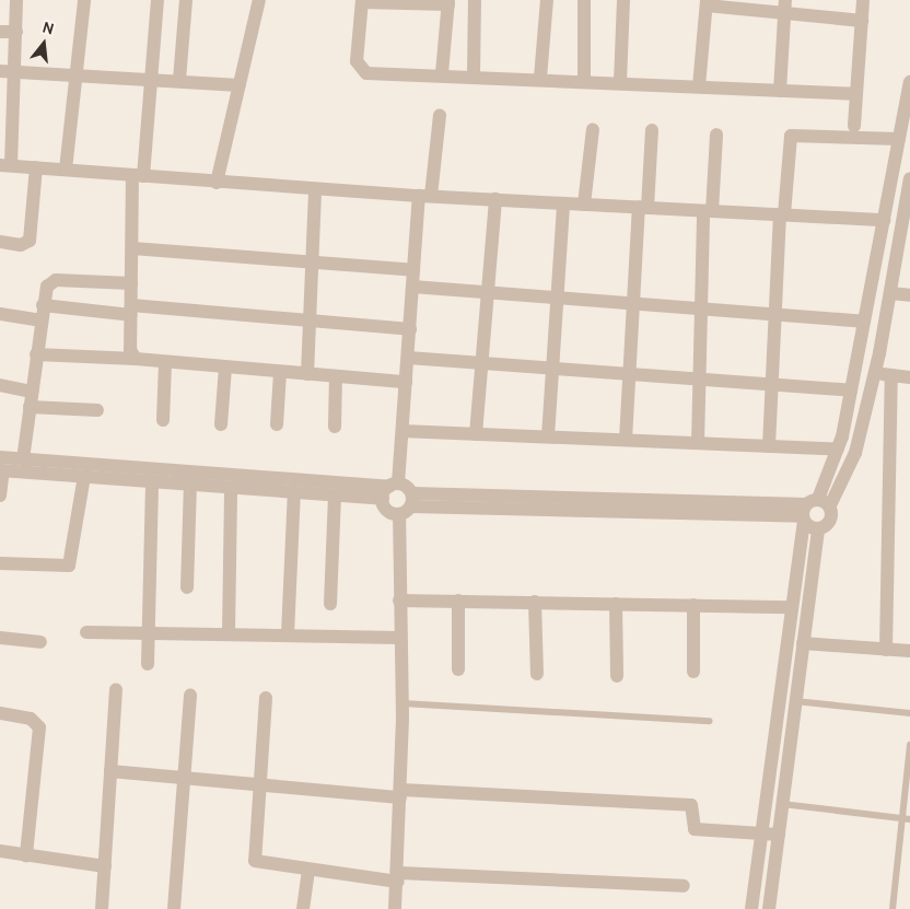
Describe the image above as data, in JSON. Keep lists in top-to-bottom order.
{
  "north": "top"
}
